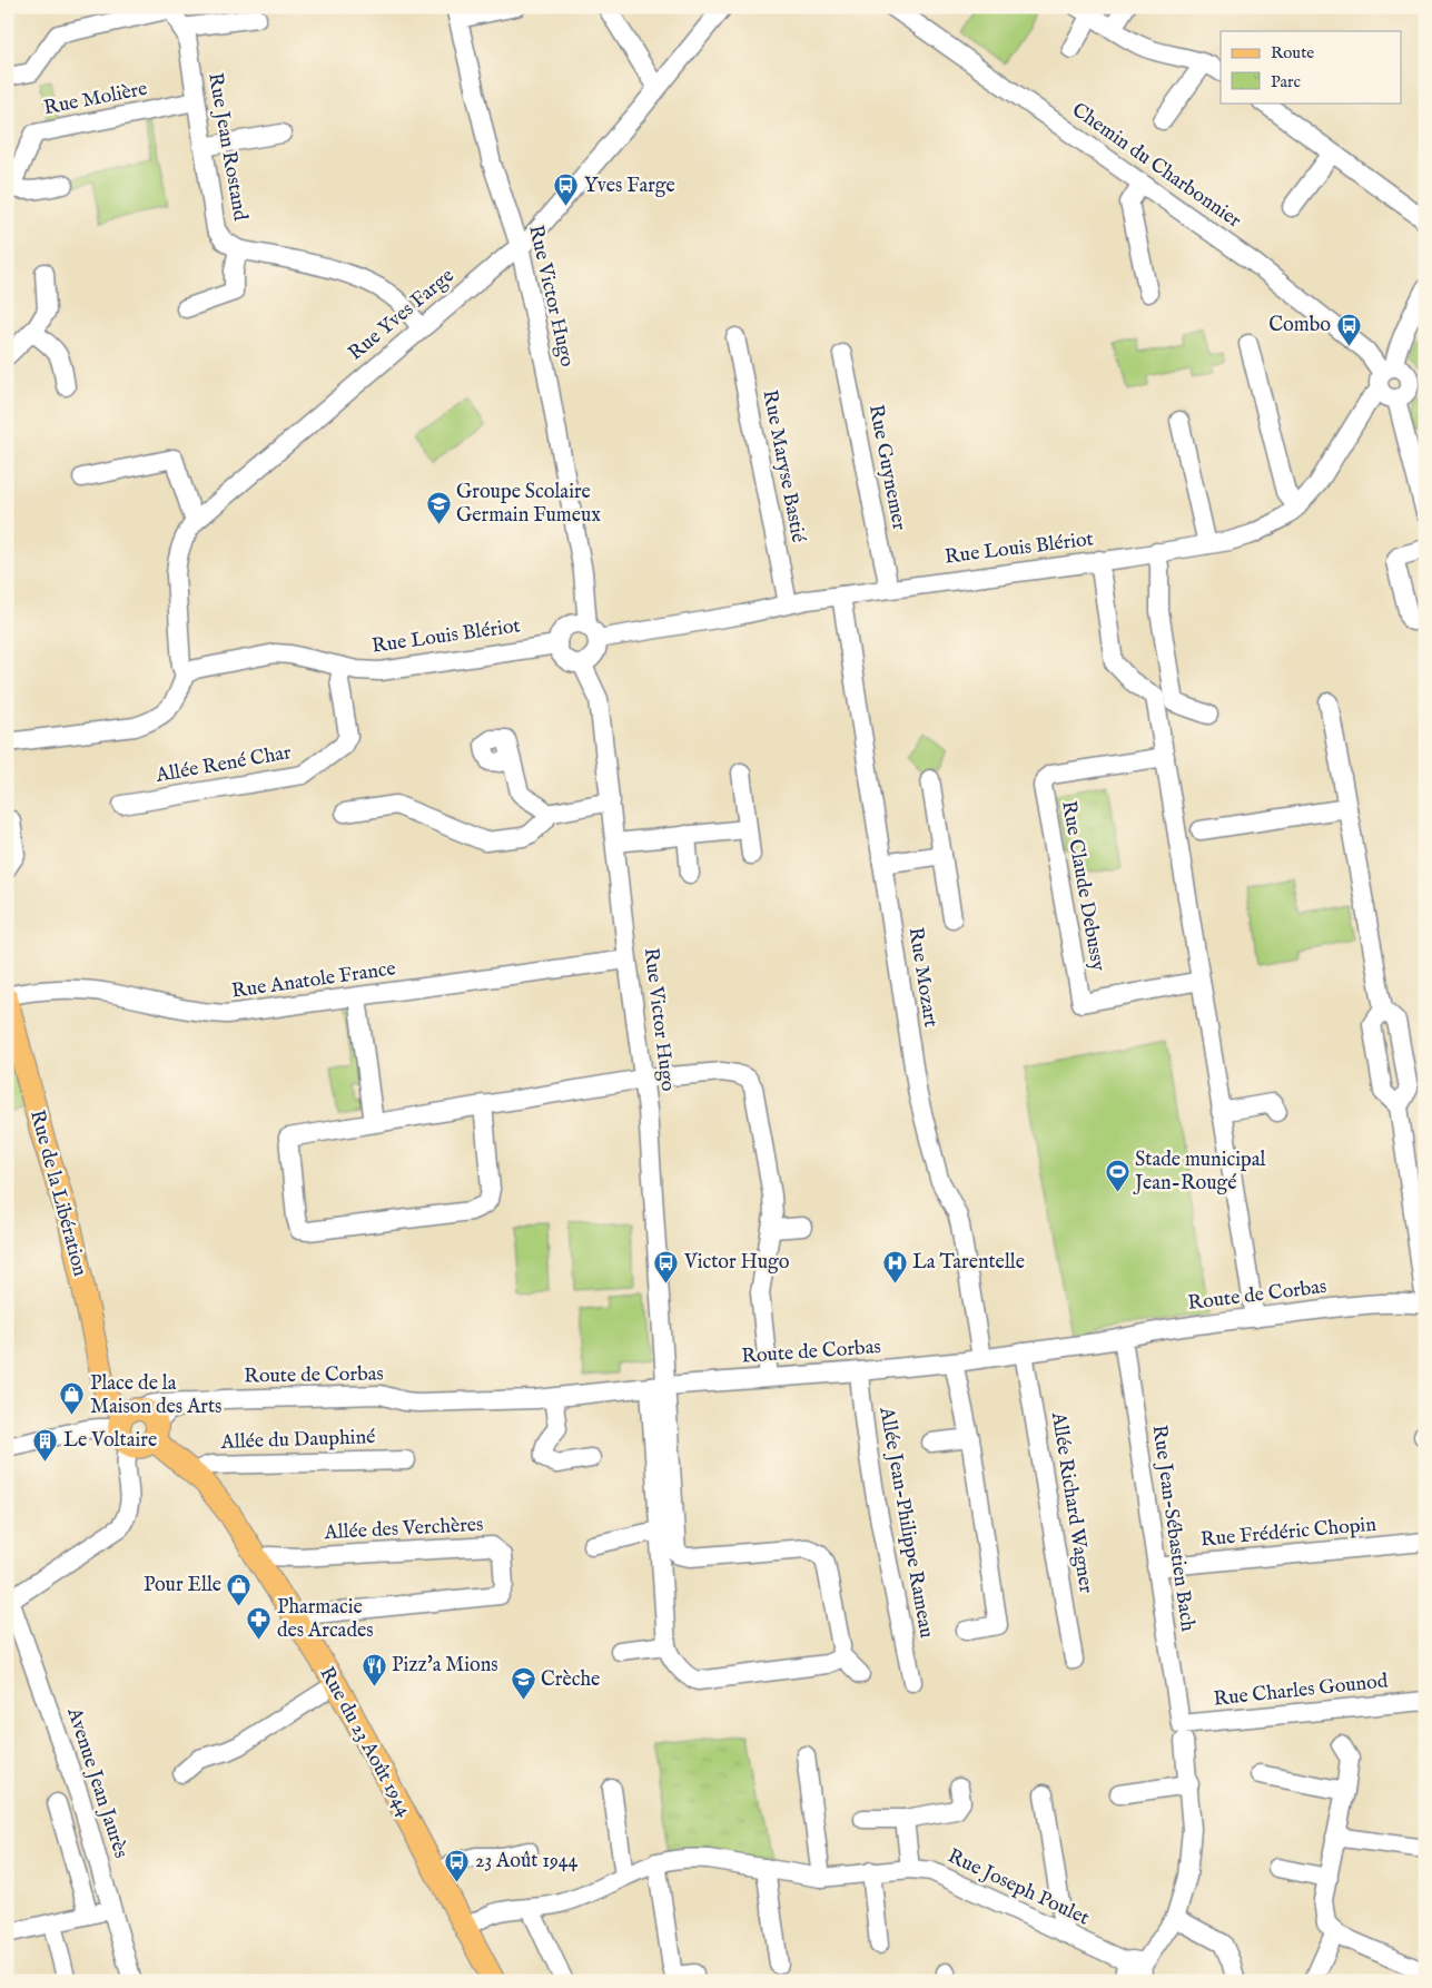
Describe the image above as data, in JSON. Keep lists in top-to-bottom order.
{
  "streets": {
    "main road": ["Rue de la Libération", "Rue du 23 Août 1944"],
    "street": [
      "Rue Molière",
      "Rue Jean Rostand",
      "Chemin du Charbonnier",
      "Rue Victor Hugo",
      "Rue Yves Farge",
      "Rue Maryse Bastié",
      "Rue Guynemer",
      "Rue Louis Blériot",
      "Allée René Char",
      "Rue Claude Debussy",
      "Rue Mozart",
      "Rue Anatole France",
      "Route de Corbas",
      "Allée du Dauphiné",
      "Allée Richard Wagner",
      "Allée Jean-Philippe Rameau",
      "Rue Jean-Sébastien Bach",
      "Allée des Verchères",
      "Rue Frédéric Chopin",
      "Rue Charles Gounod",
      "Avenue Jean Jaurès",
      "Rue Joseph Poulet"
    ]
  },
  "crossings": [
    ["Rue Molière", "Rue Jean Rostand"],
    ["Rue Jean Rostand", "Rue Yves Farge"],
    ["Chemin du Charbonnier", "Rue Louis Blériot"],
    ["Rue Victor Hugo", "Rue Yves Farge"],
    ["Rue Victor Hugo", "Rue Louis Blériot"],
    ["Rue Victor Hugo", "Rue Anatole France"],
    ["Rue Victor Hugo", "Route de Corbas"],
    ["Rue Yves Farge", "Rue Louis Blériot"],
    ["Rue Maryse Bastié", "Rue Louis Blériot"],
    ["Rue Guynemer", "Rue Louis Blériot"],
    ["Rue Louis Blériot", "Allée René Char"],
    ["Rue Louis Blériot", "Rue Mozart"],
    ["Rue Mozart", "Route de Corbas"],
    ["Rue Anatole France", "Rue de la Libération"],
    ["Rue de la Libération", "Route de Corbas"],
    ["Rue de la Libération", "Rue du 23 Août 1944"],
    ["Route de Corbas", "Allée Richard Wagner"],
    ["Route de Corbas", "Allée Jean-Philippe Rameau"],
    ["Route de Corbas", "Rue Jean-Sébastien Bach"],
    ["Route de Corbas", "Rue du 23 Août 1944"],
    ["Allée du Dauphiné", "Rue du 23 Août 1944"],
    ["Rue Jean-Sébastien Bach", "Rue Frédéric Chopin"],
    ["Rue Jean-Sébastien Bach", "Rue Charles Gounod"],
    ["Rue Jean-Sébastien Bach", "Rue Joseph Poulet"],
    ["Allée des Verchères", "Rue du 23 Août 1944"],
    ["Rue du 23 Août 1944", "Rue Joseph Poulet"]
  ],
  "places": {
    "bus stop": [
      "Yves Farge",
      "Combo",
      "Victor Hugo",
      "23 Août 1944"
    ],
    "school or university": ["Groupe Scolaire Germain Fumeux", "Crèche"],
    "sports": ["Stade municipal Jean-Rougé"],
    "hospital": ["La Tarentelle"],
    "shop": ["Place de la Maison des Arts", "Pour Elle"],
    "building": ["Le Voltaire"],
    "pharmacy": ["Pharmacie des Arcades"],
    "restaurant": ["Pizz'a Mions"]
  },
  "legend": ["Route", "Parc"]
}
